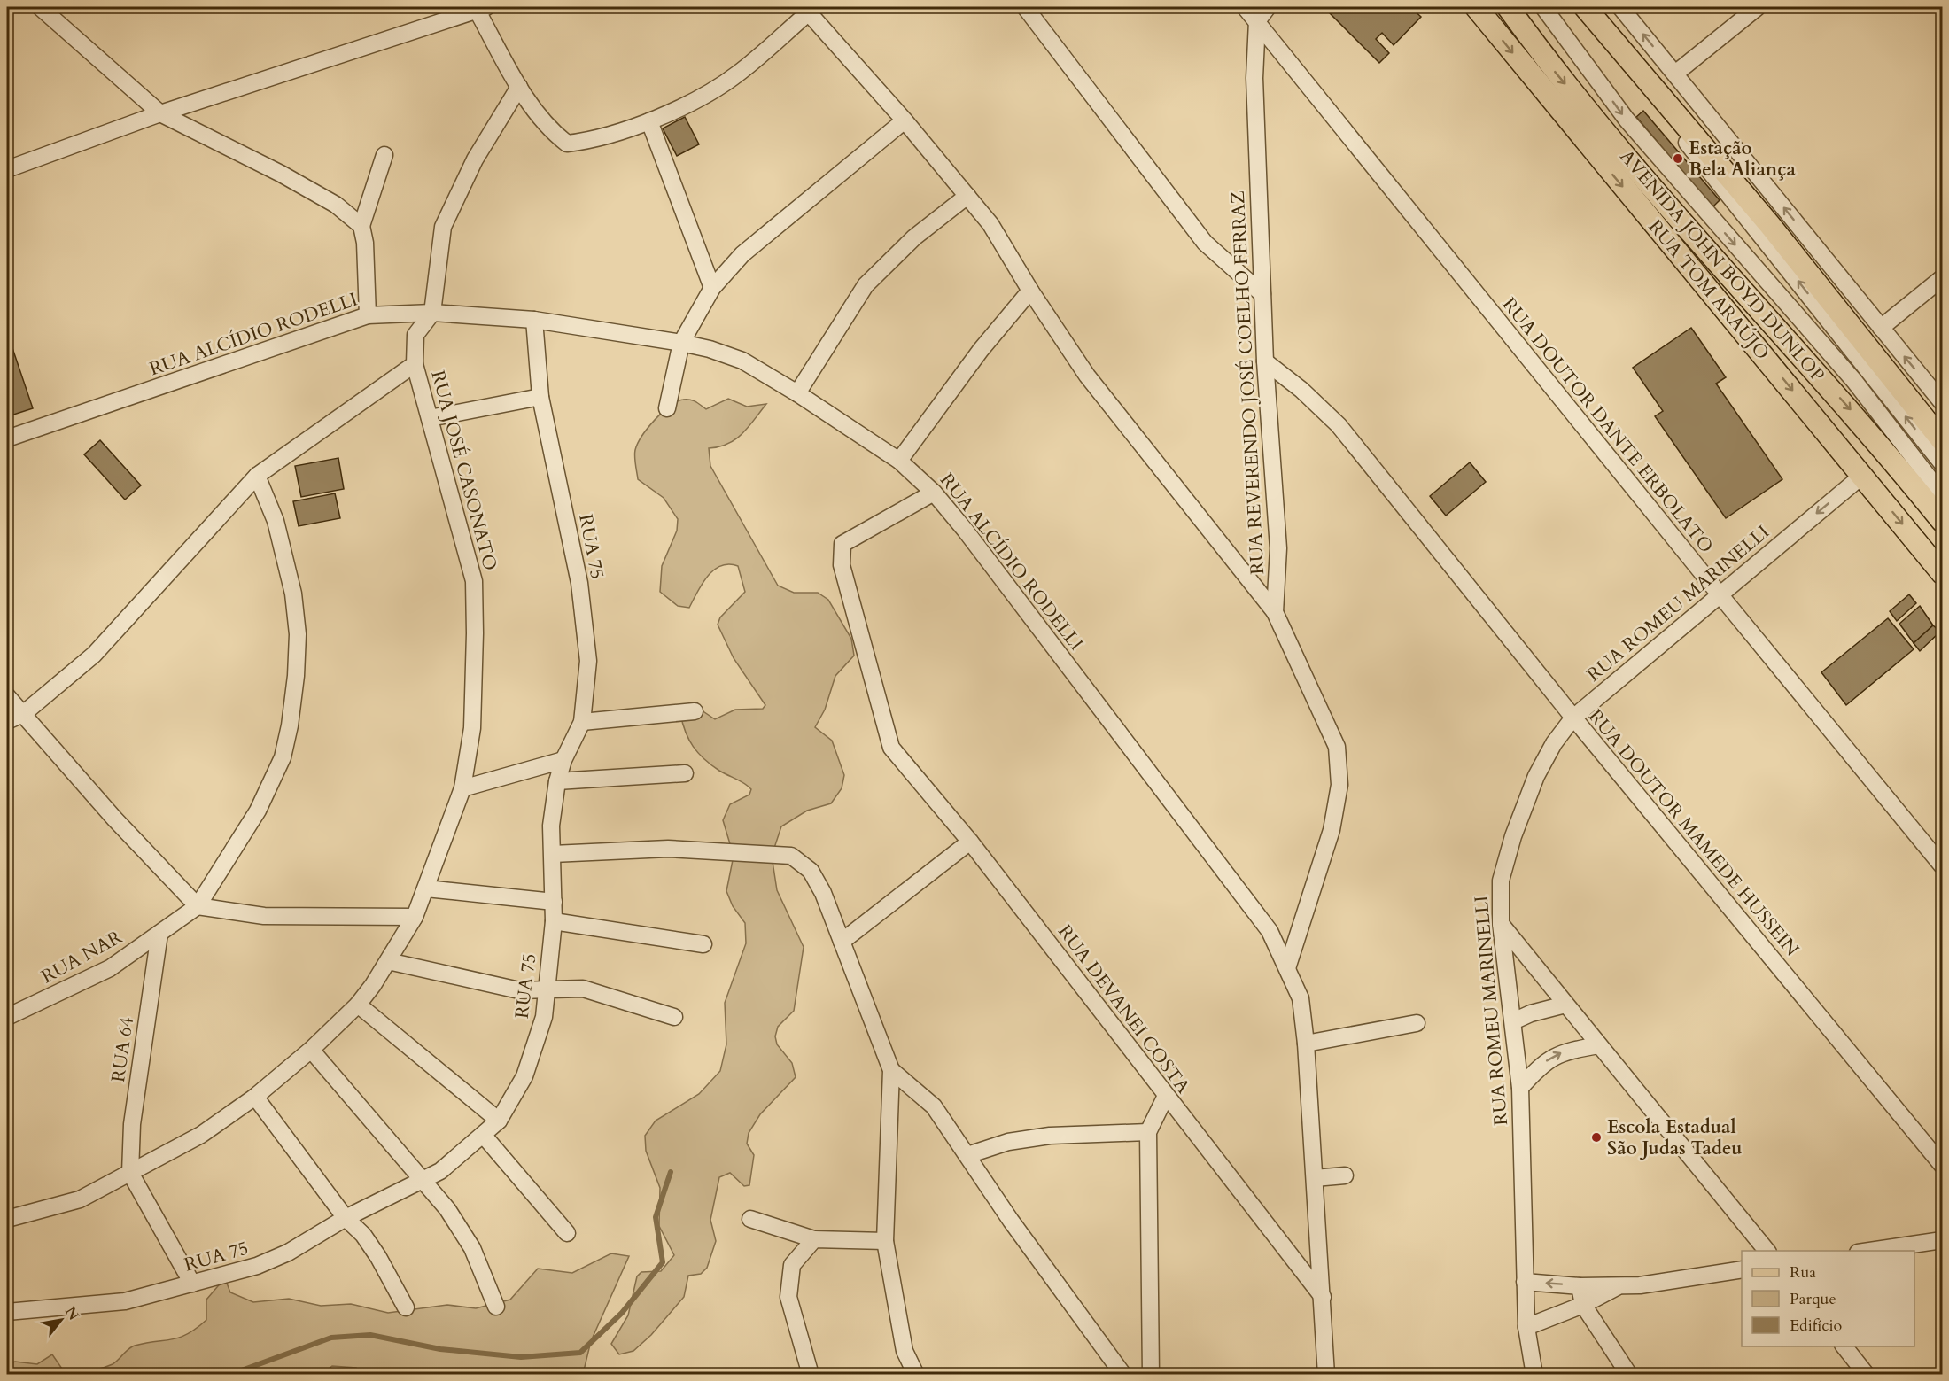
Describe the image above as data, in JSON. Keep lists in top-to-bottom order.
{
  "streets": {
    "main road": ["AVENIDA JOHN BOYD DUNLOP", "RUA TOM ARAÚJO"],
    "street": [
      "RUA ALCÍDIO RODELLI",
      "RUA REVERENDO JOSÉ COELHO FERRAZ",
      "RUA DOUTOR DANTE ERBOLATO",
      "RUA JOSÉ CASONATO",
      "RUA 75",
      "RUA ROMEU MARINELLI",
      "RUA DOUTOR MAMEDE HUSSEIN",
      "RUA NAR",
      "RUA DEVANEI COSTA",
      "RUA 64"
    ]
  },
  "crossings": [
    ["RUA TOM ARAÚJO", "RUA ROMEU MARINELLI"],
    ["RUA ALCÍDIO RODELLI", "RUA REVERENDO JOSÉ COELHO FERRAZ"],
    ["RUA ALCÍDIO RODELLI", "RUA JOSÉ CASONATO"],
    ["RUA ALCÍDIO RODELLI", "RUA 75"],
    ["RUA ALCÍDIO RODELLI", "RUA DEVANEI COSTA"],
    ["RUA REVERENDO JOSÉ COELHO FERRAZ", "RUA DOUTOR DANTE ERBOLATO"],
    ["RUA REVERENDO JOSÉ COELHO FERRAZ", "RUA DOUTOR MAMEDE HUSSEIN"],
    ["RUA DOUTOR DANTE ERBOLATO", "RUA ROMEU MARINELLI"],
    ["RUA JOSÉ CASONATO", "RUA 64"],
    ["RUA ROMEU MARINELLI", "RUA DOUTOR MAMEDE HUSSEIN"],
    ["RUA NAR", "RUA 64"]
  ],
  "places": ["Estação Bela Aliança", "Escola Estadual São Judas Tadeu"],
  "legend": ["Rua", "Parque", "Edifício"],
  "north": "top right"
}
